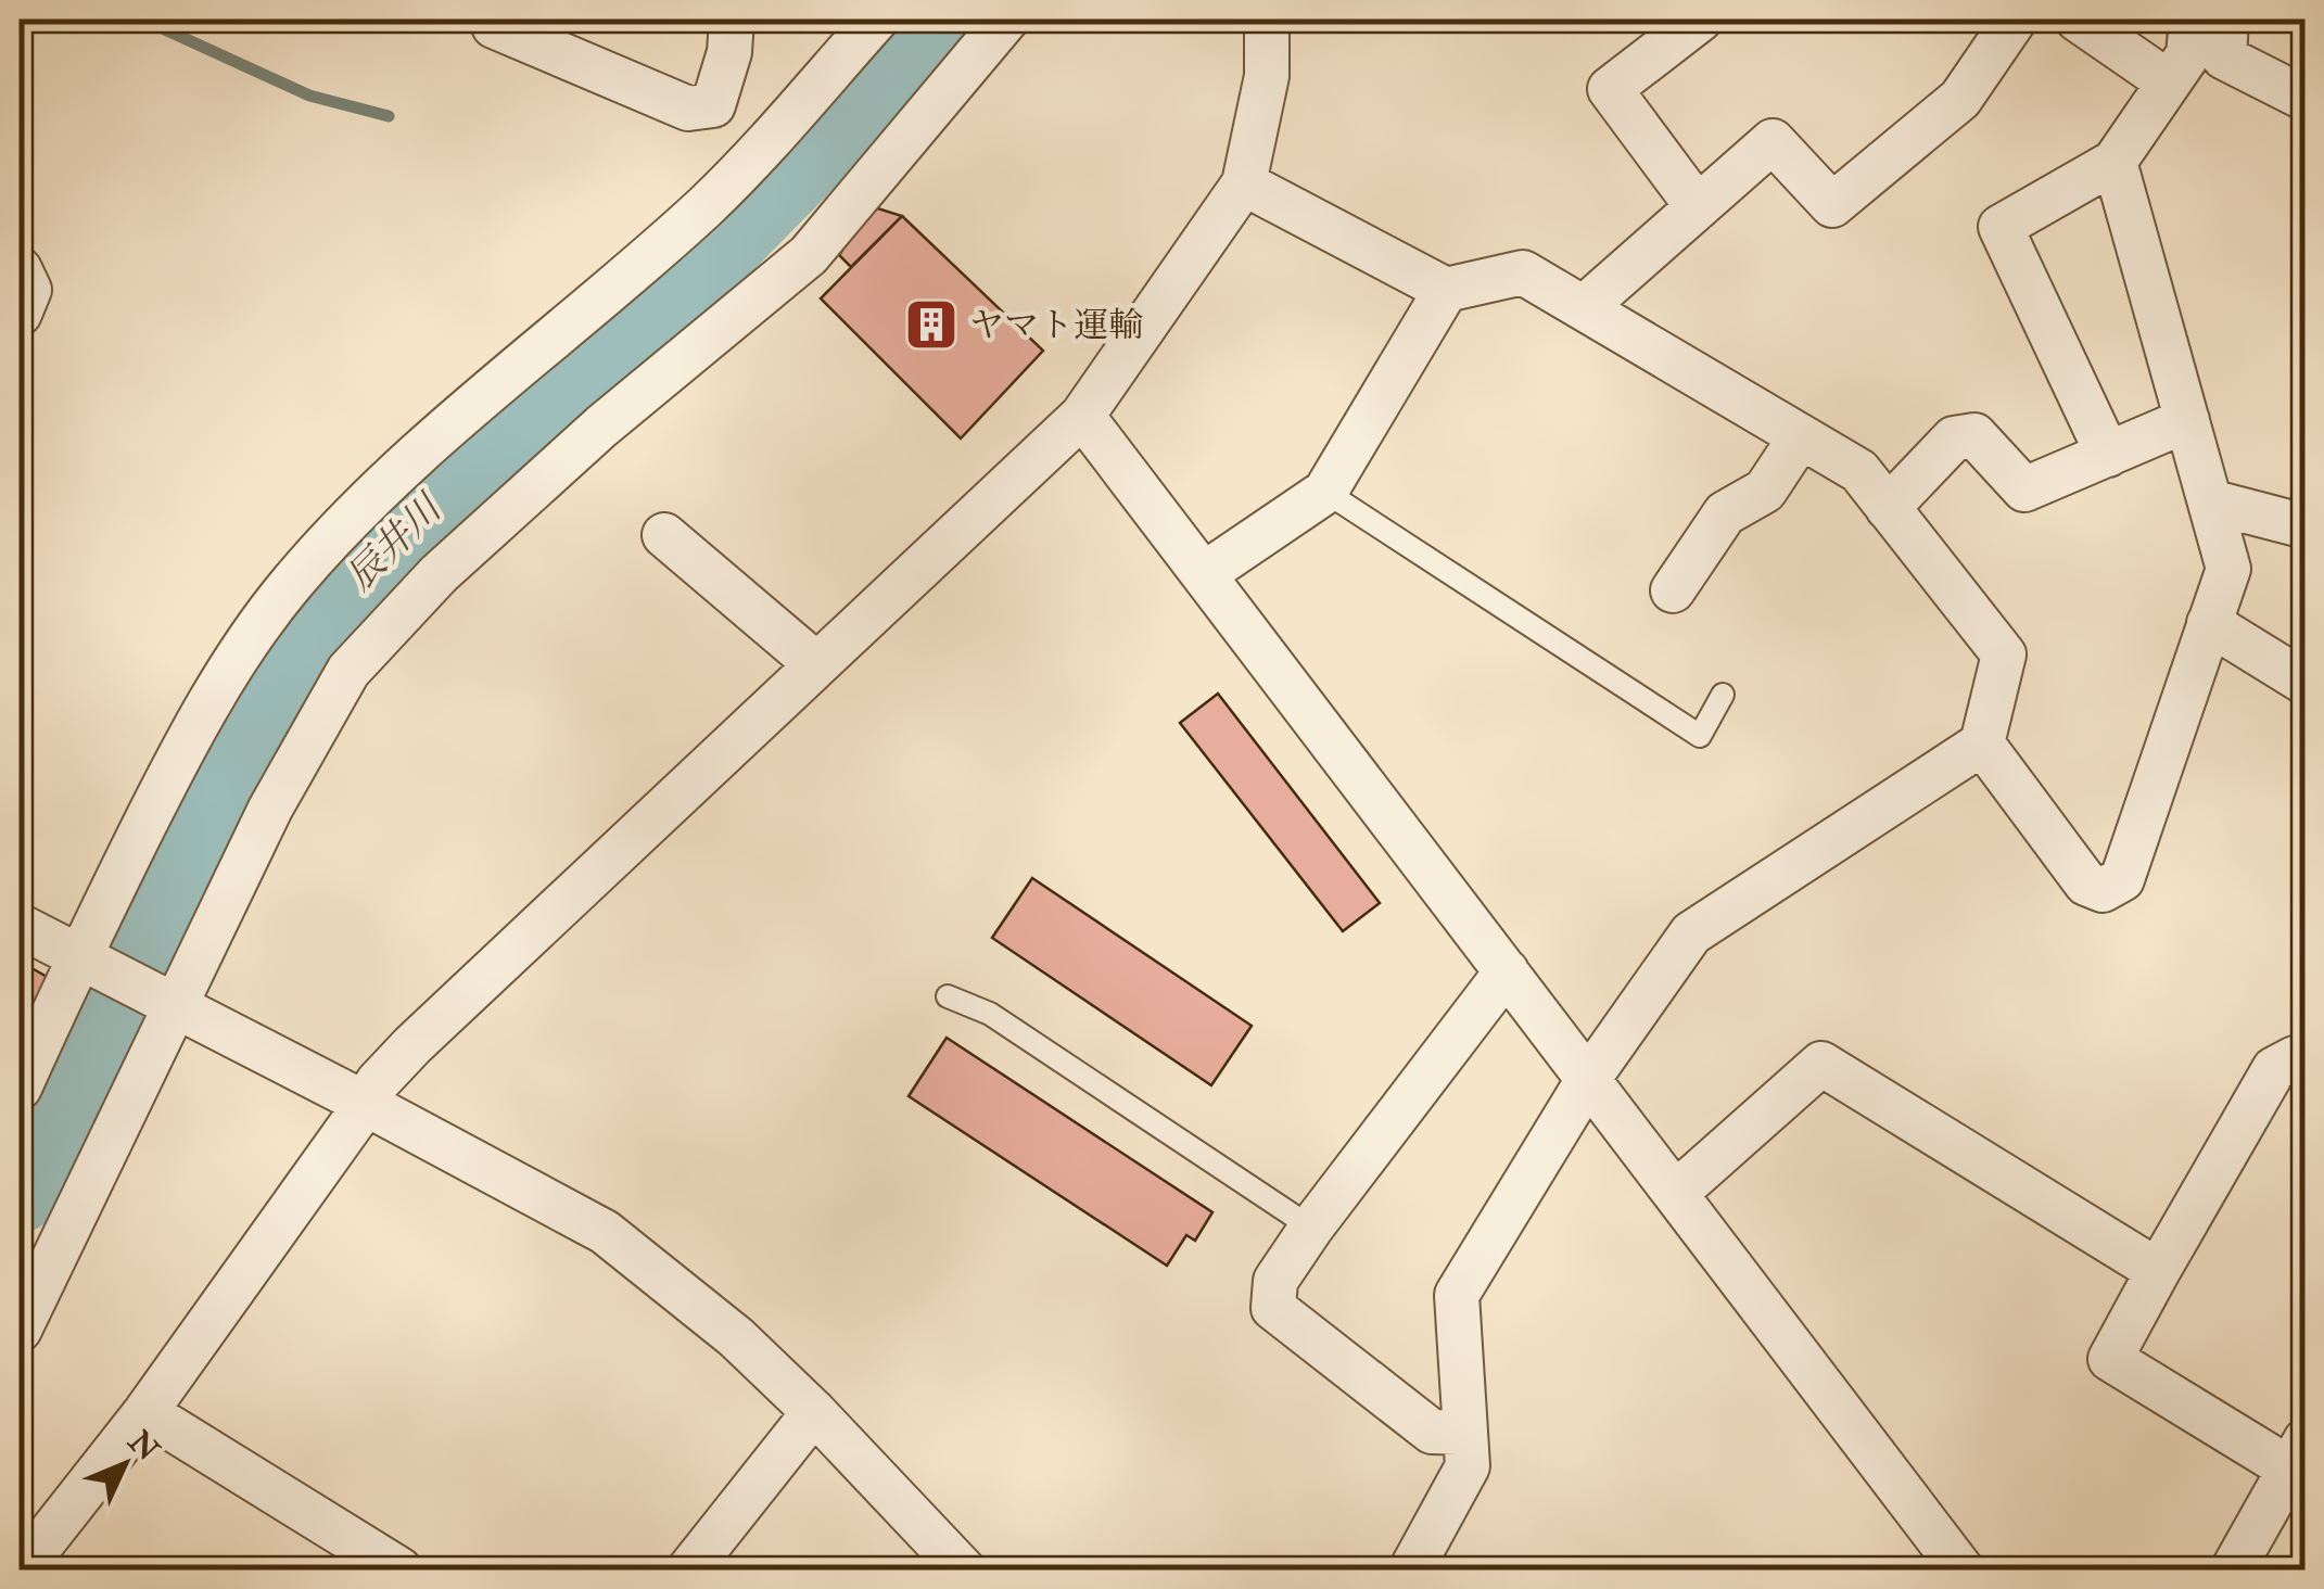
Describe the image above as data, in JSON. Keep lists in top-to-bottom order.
{
  "water": ["辰井川"],
  "places": {
    "building": ["ヤマト運輸"]
  },
  "north": "top right"
}
